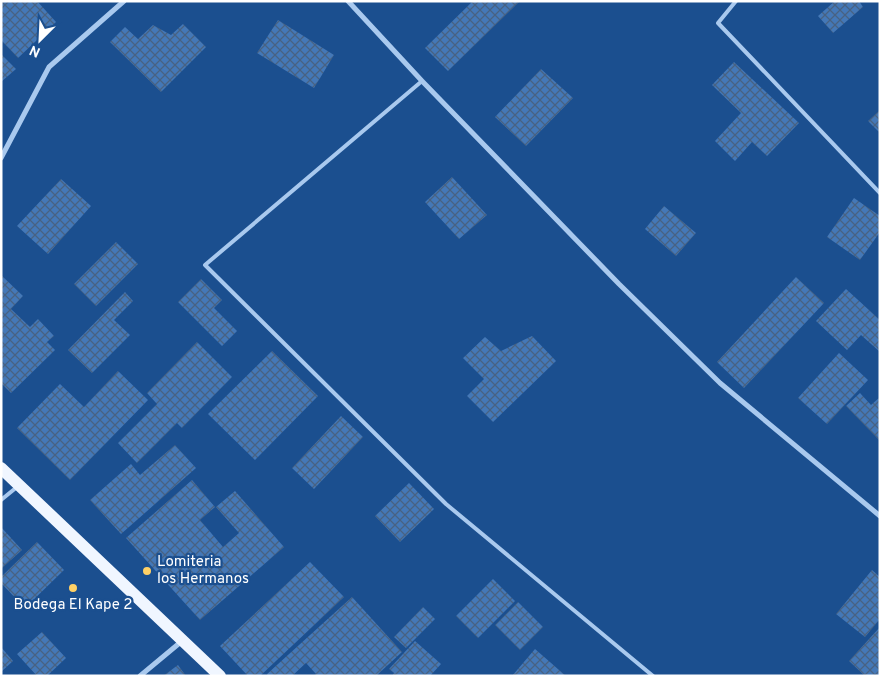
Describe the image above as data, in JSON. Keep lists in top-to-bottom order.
{
  "places": ["Lomiteria los Hermanos", "Bodega El Kape 2"],
  "north": "bottom left"
}
